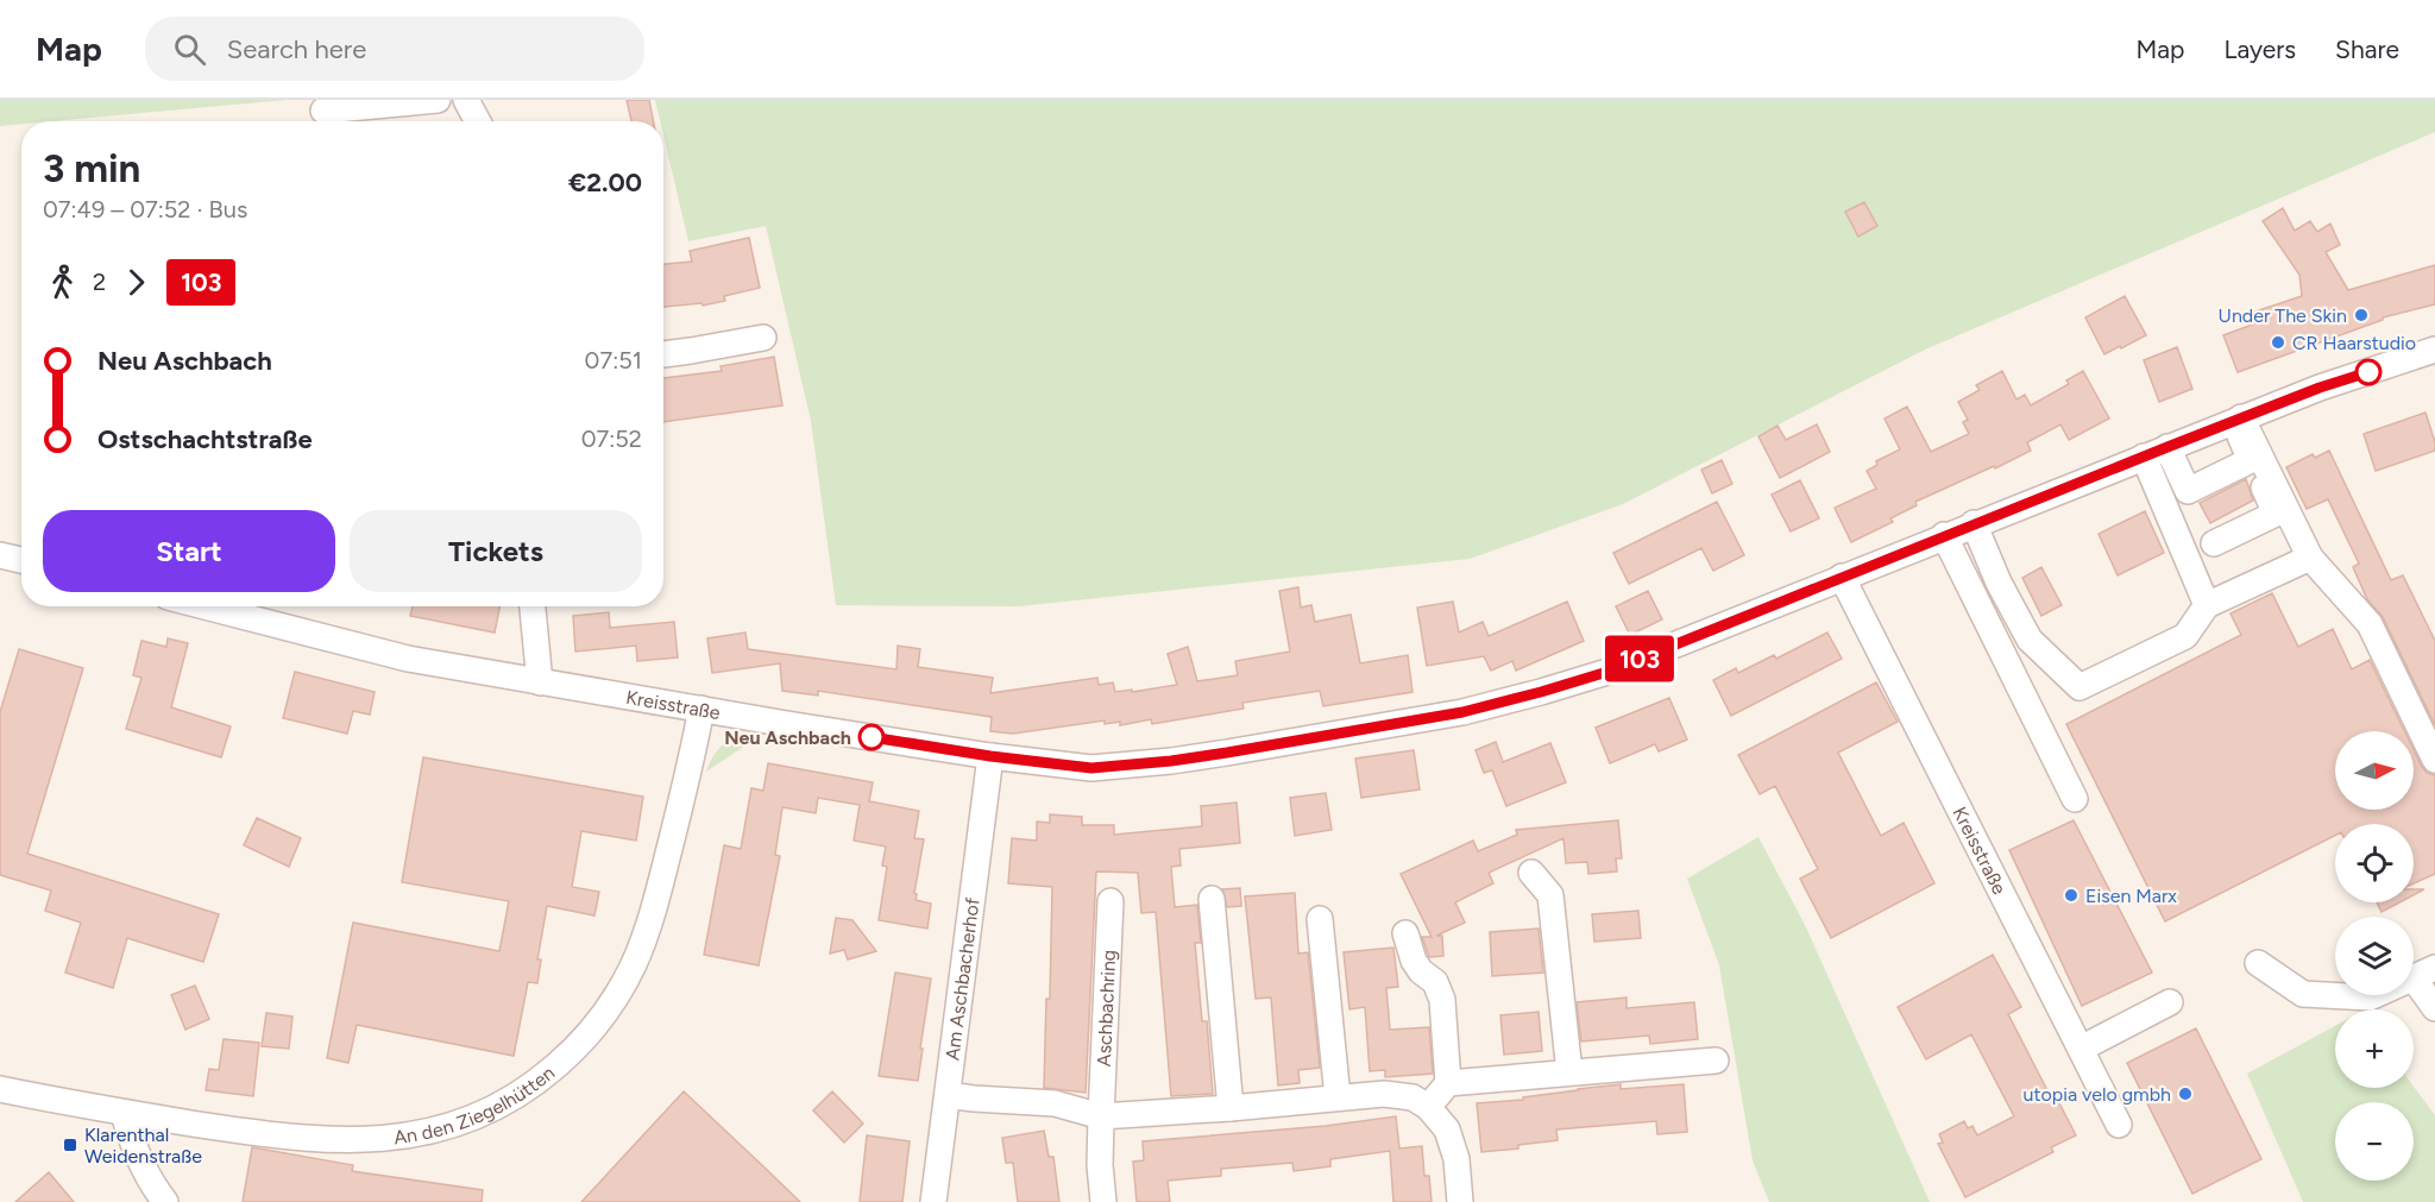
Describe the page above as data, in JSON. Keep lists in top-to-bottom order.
{
  "streets": {
    "street": [
      "Kreisstraße",
      "Am Aschbacherhof",
      "Aschbachring",
      "An den Ziegelhütten"
    ]
  },
  "crossings": [
    ["Kreisstraße", "Am Aschbacherhof"],
    ["Kreisstraße", "An den Ziegelhütten"]
  ],
  "places": {
    "other": [
      "Under The Skin",
      "CR Haarstudio",
      "Neu Aschbach",
      "Eisen Marx",
      "utopia velo gmbh"
    ],
    "transit": ["Klarenthal Weidenstraße"]
  },
  "lines": ["bus line 103"],
  "north": "right",
  "page": {
    "header": "Map",
    "search": "Search here",
    "nav": ["Map", "Layers", "Share"],
    "on_map": "103",
    "heading": ["3 min", "07:49 – 07:52 · Bus", "€2.00"],
    "legs": ["2", "103"],
    "list": [
      {
        "name": "Neu Aschbach",
        "value": "07:51"
      },
      {
        "name": "Ostschachtstraße",
        "value": "07:52"
      }
    ],
    "buttons": ["Start", "Tickets"],
    "map_buttons": ["+", "−"]
  }
}
